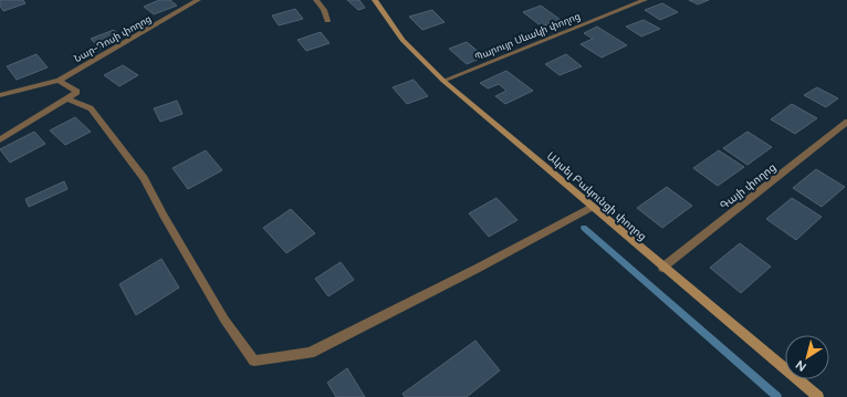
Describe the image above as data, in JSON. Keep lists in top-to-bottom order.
{
  "streets": {
    "main road": ["Ակսել Բակունցի փողոց"],
    "street": ["Պարույր Սևակի փողոց", "Նար-Դոսի փողոց", "Գայի փողոց"]
  },
  "crossings": [
    ["Պարույր Սևակի փողոց", "Ակսել Բակունցի փողոց"],
    ["Գայի փողոց", "Ակսել Բակունցի փողոց"]
  ],
  "north": "bottom left"
}
